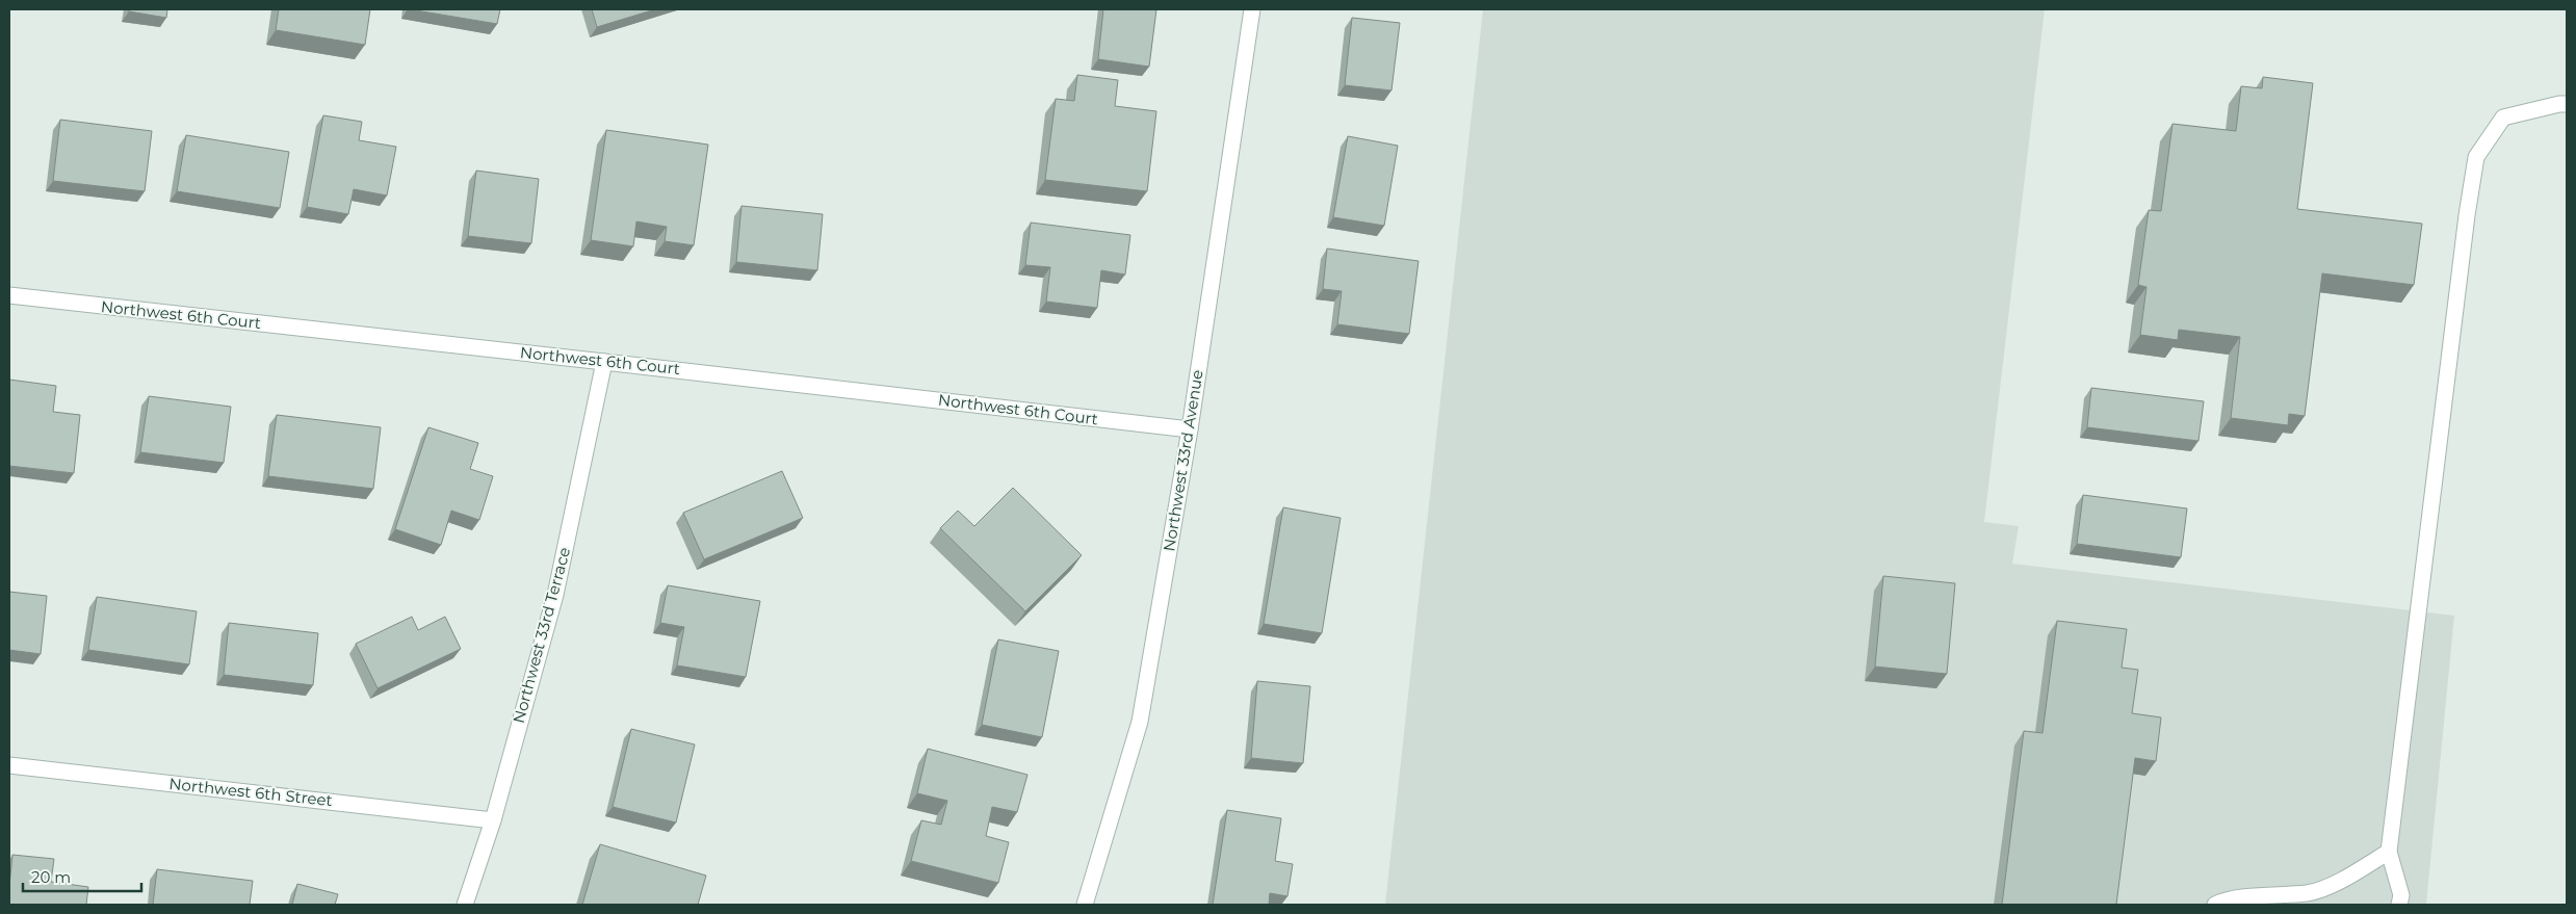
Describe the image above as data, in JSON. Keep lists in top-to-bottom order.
{
  "streets": {
    "street": [
      "Northwest 6th Court",
      "Northwest 33rd Avenue",
      "Northwest 33rd Terrace",
      "Northwest 6th Street"
    ]
  },
  "crossings": [
    ["Northwest 6th Court", "Northwest 33rd Avenue"],
    ["Northwest 6th Court", "Northwest 33rd Terrace"],
    ["Northwest 33rd Terrace", "Northwest 6th Street"]
  ],
  "scale_bar": "20 m"
}
